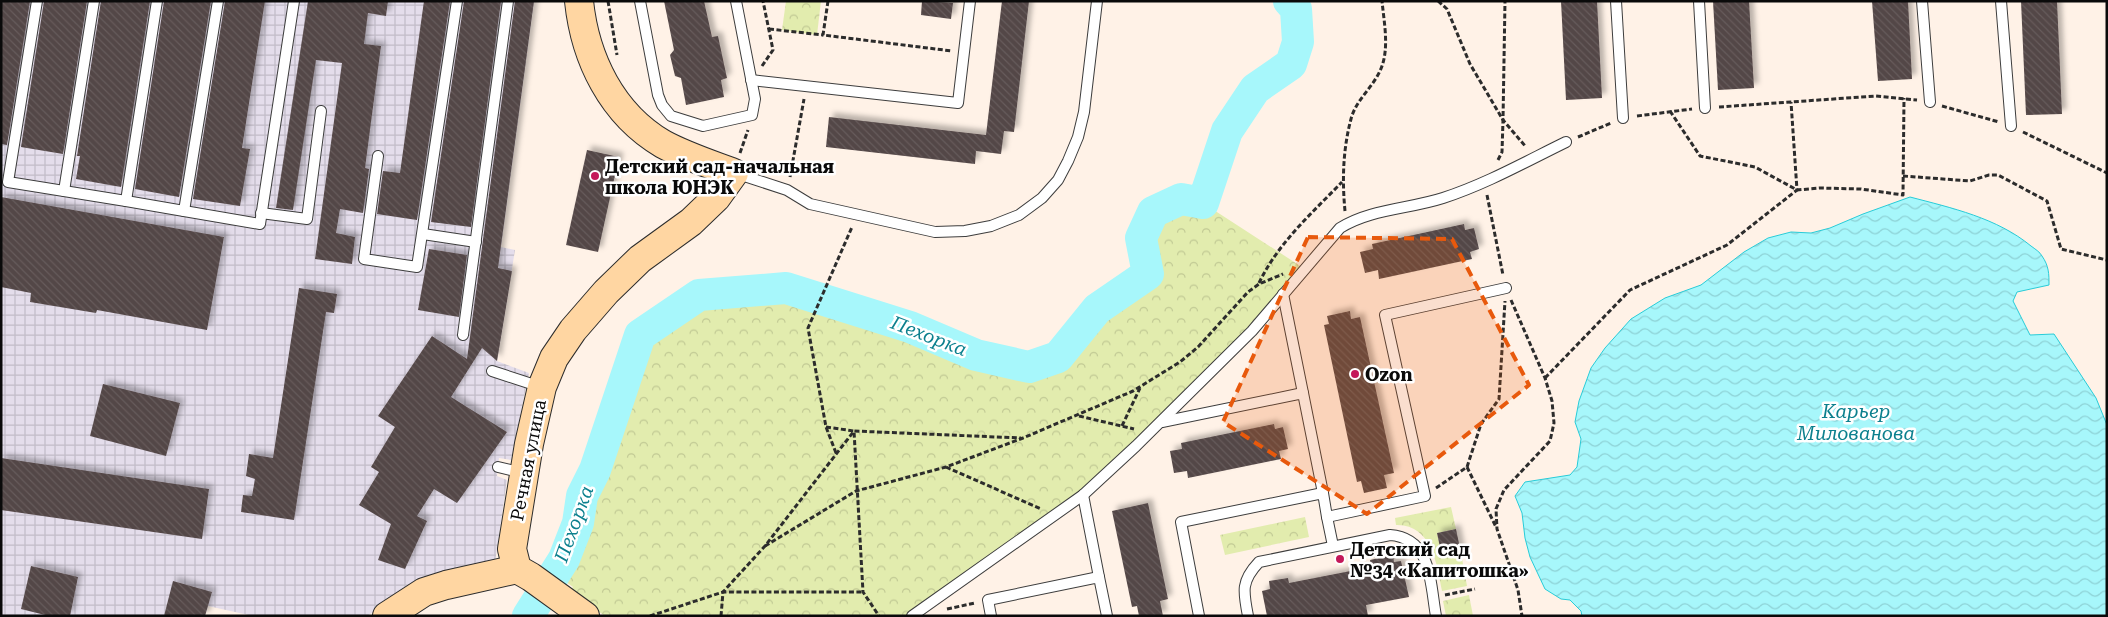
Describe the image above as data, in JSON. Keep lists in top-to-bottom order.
{
  "streets": {
    "street": ["Речная улица"]
  },
  "water": ["Пехорка", "Карьер Милованова"],
  "places": ["Детский сад-начальная школа ЮНЭК", "Ozon", "Детский сад №34 «Капитошка»"]
}
